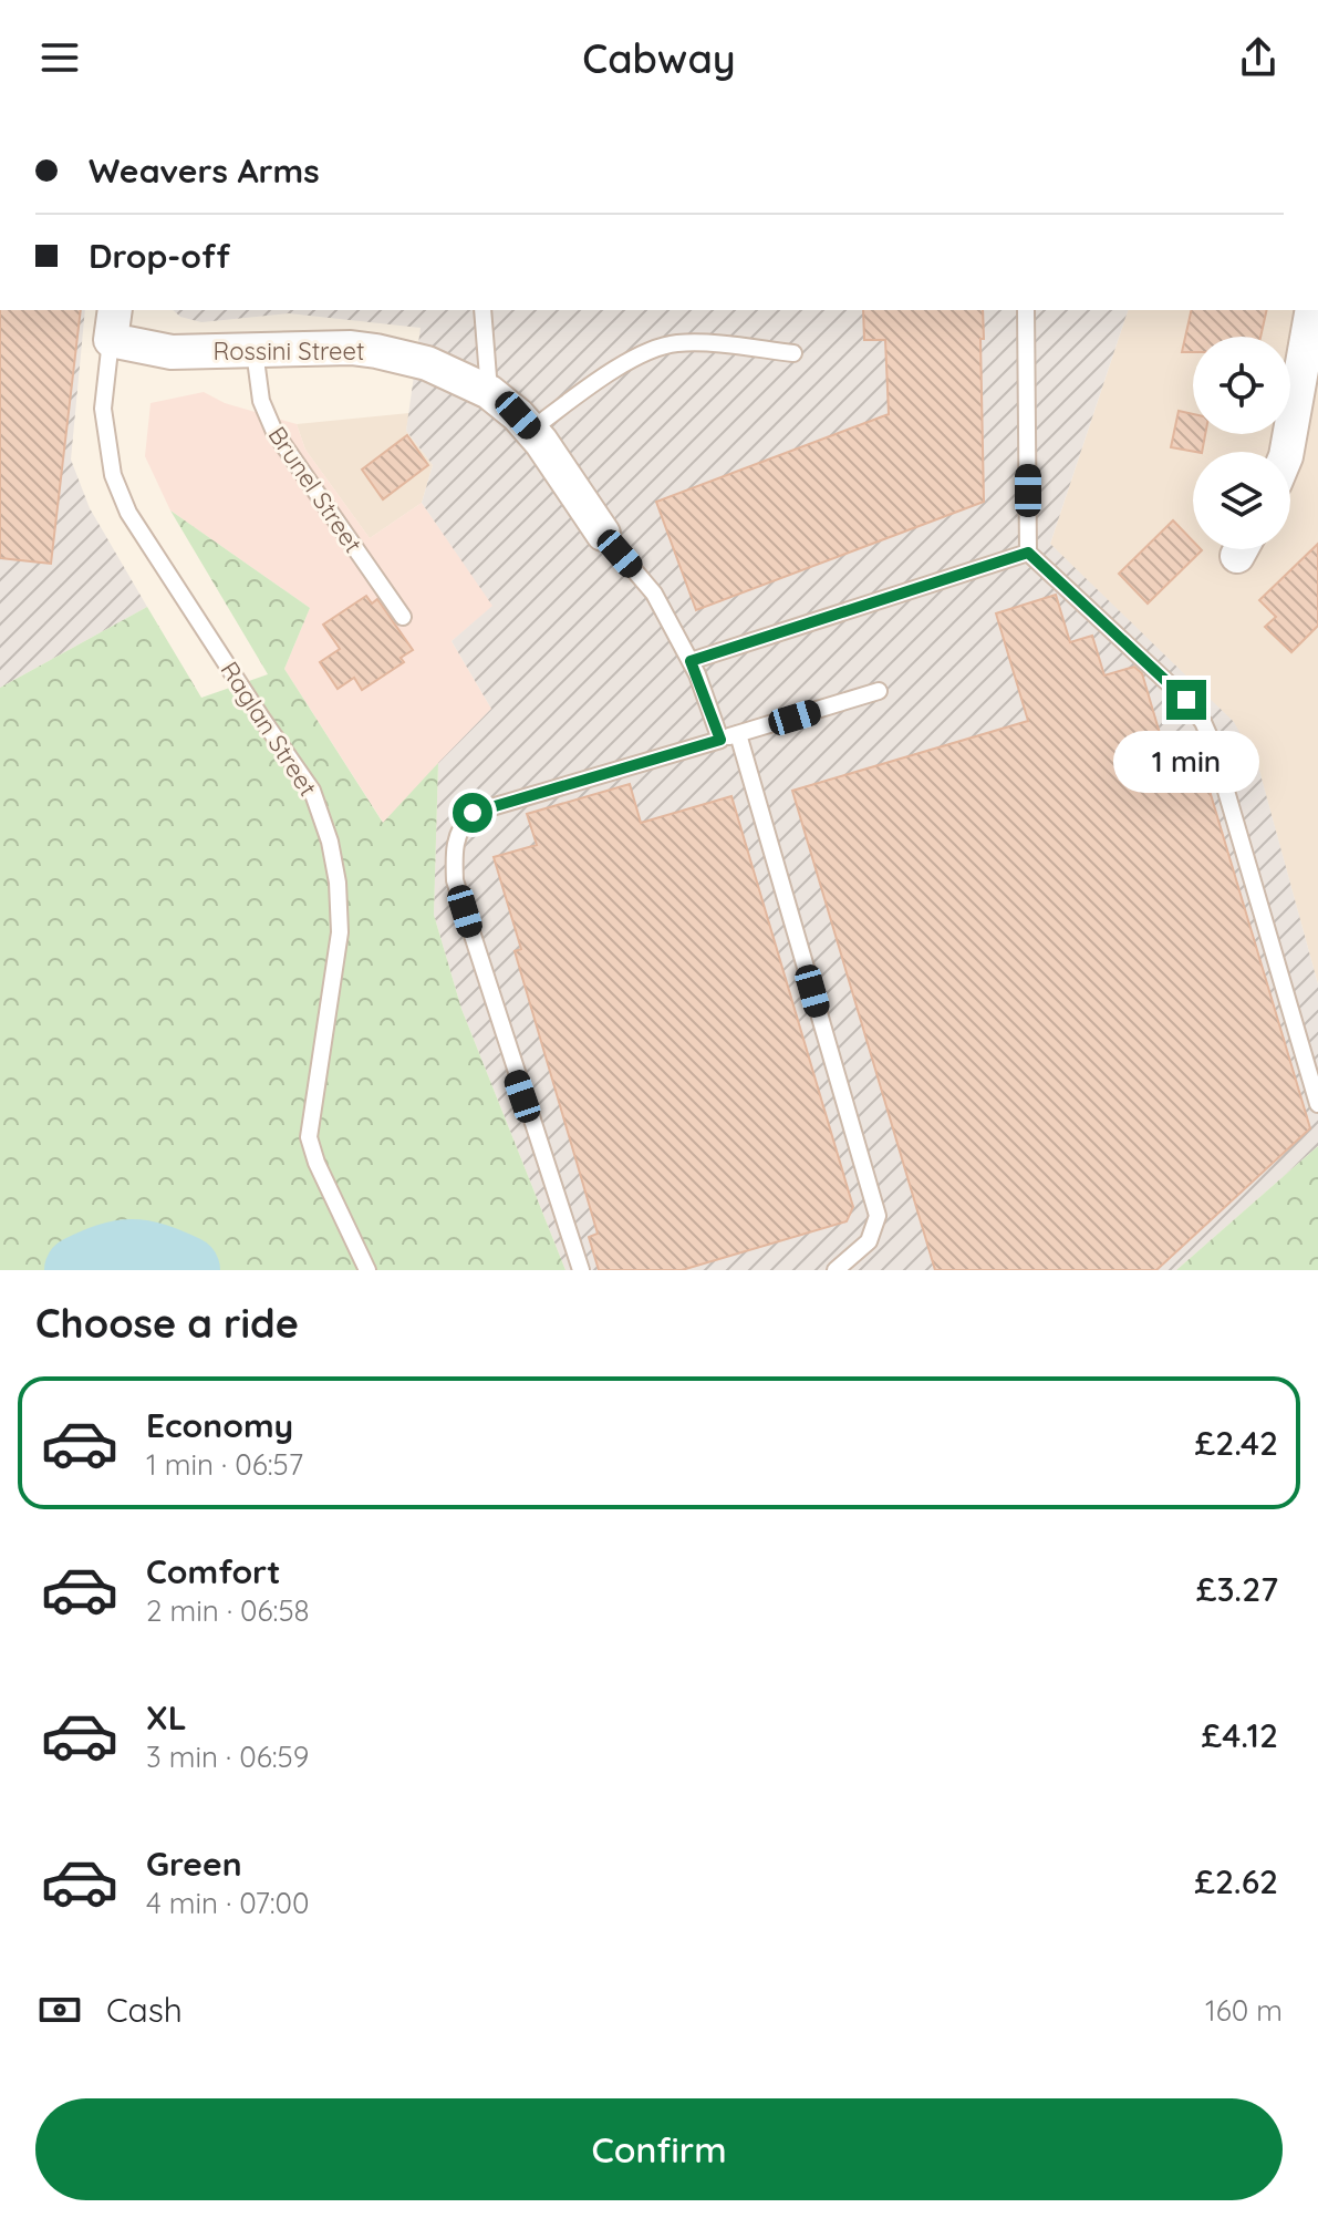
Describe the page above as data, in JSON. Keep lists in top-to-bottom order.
{
  "streets": {
    "street": ["Rossini Street"],
    "lane": ["Brunel Street", "Raglan Street"]
  },
  "crossings": [
    ["Rossini Street", "Brunel Street"],
    ["Rossini Street", "Raglan Street"]
  ],
  "page": {
    "header": "Cabway",
    "banner": ["Weavers Arms", "Drop-off"],
    "bubble": "1 min",
    "heading": "Choose a ride",
    "list": [
      {
        "name": "Economy",
        "note": "1 min · 06:57",
        "value": "£2.42"
      },
      {
        "name": "Comfort",
        "note": "2 min · 06:58",
        "value": "£3.27"
      },
      {
        "name": "XL",
        "note": "3 min · 06:59",
        "value": "£4.12"
      },
      {
        "name": "Green",
        "note": "4 min · 07:00",
        "value": "£2.62"
      }
    ],
    "pay": ["Cash", "160 m"],
    "buttons": "Confirm"
  }
}
